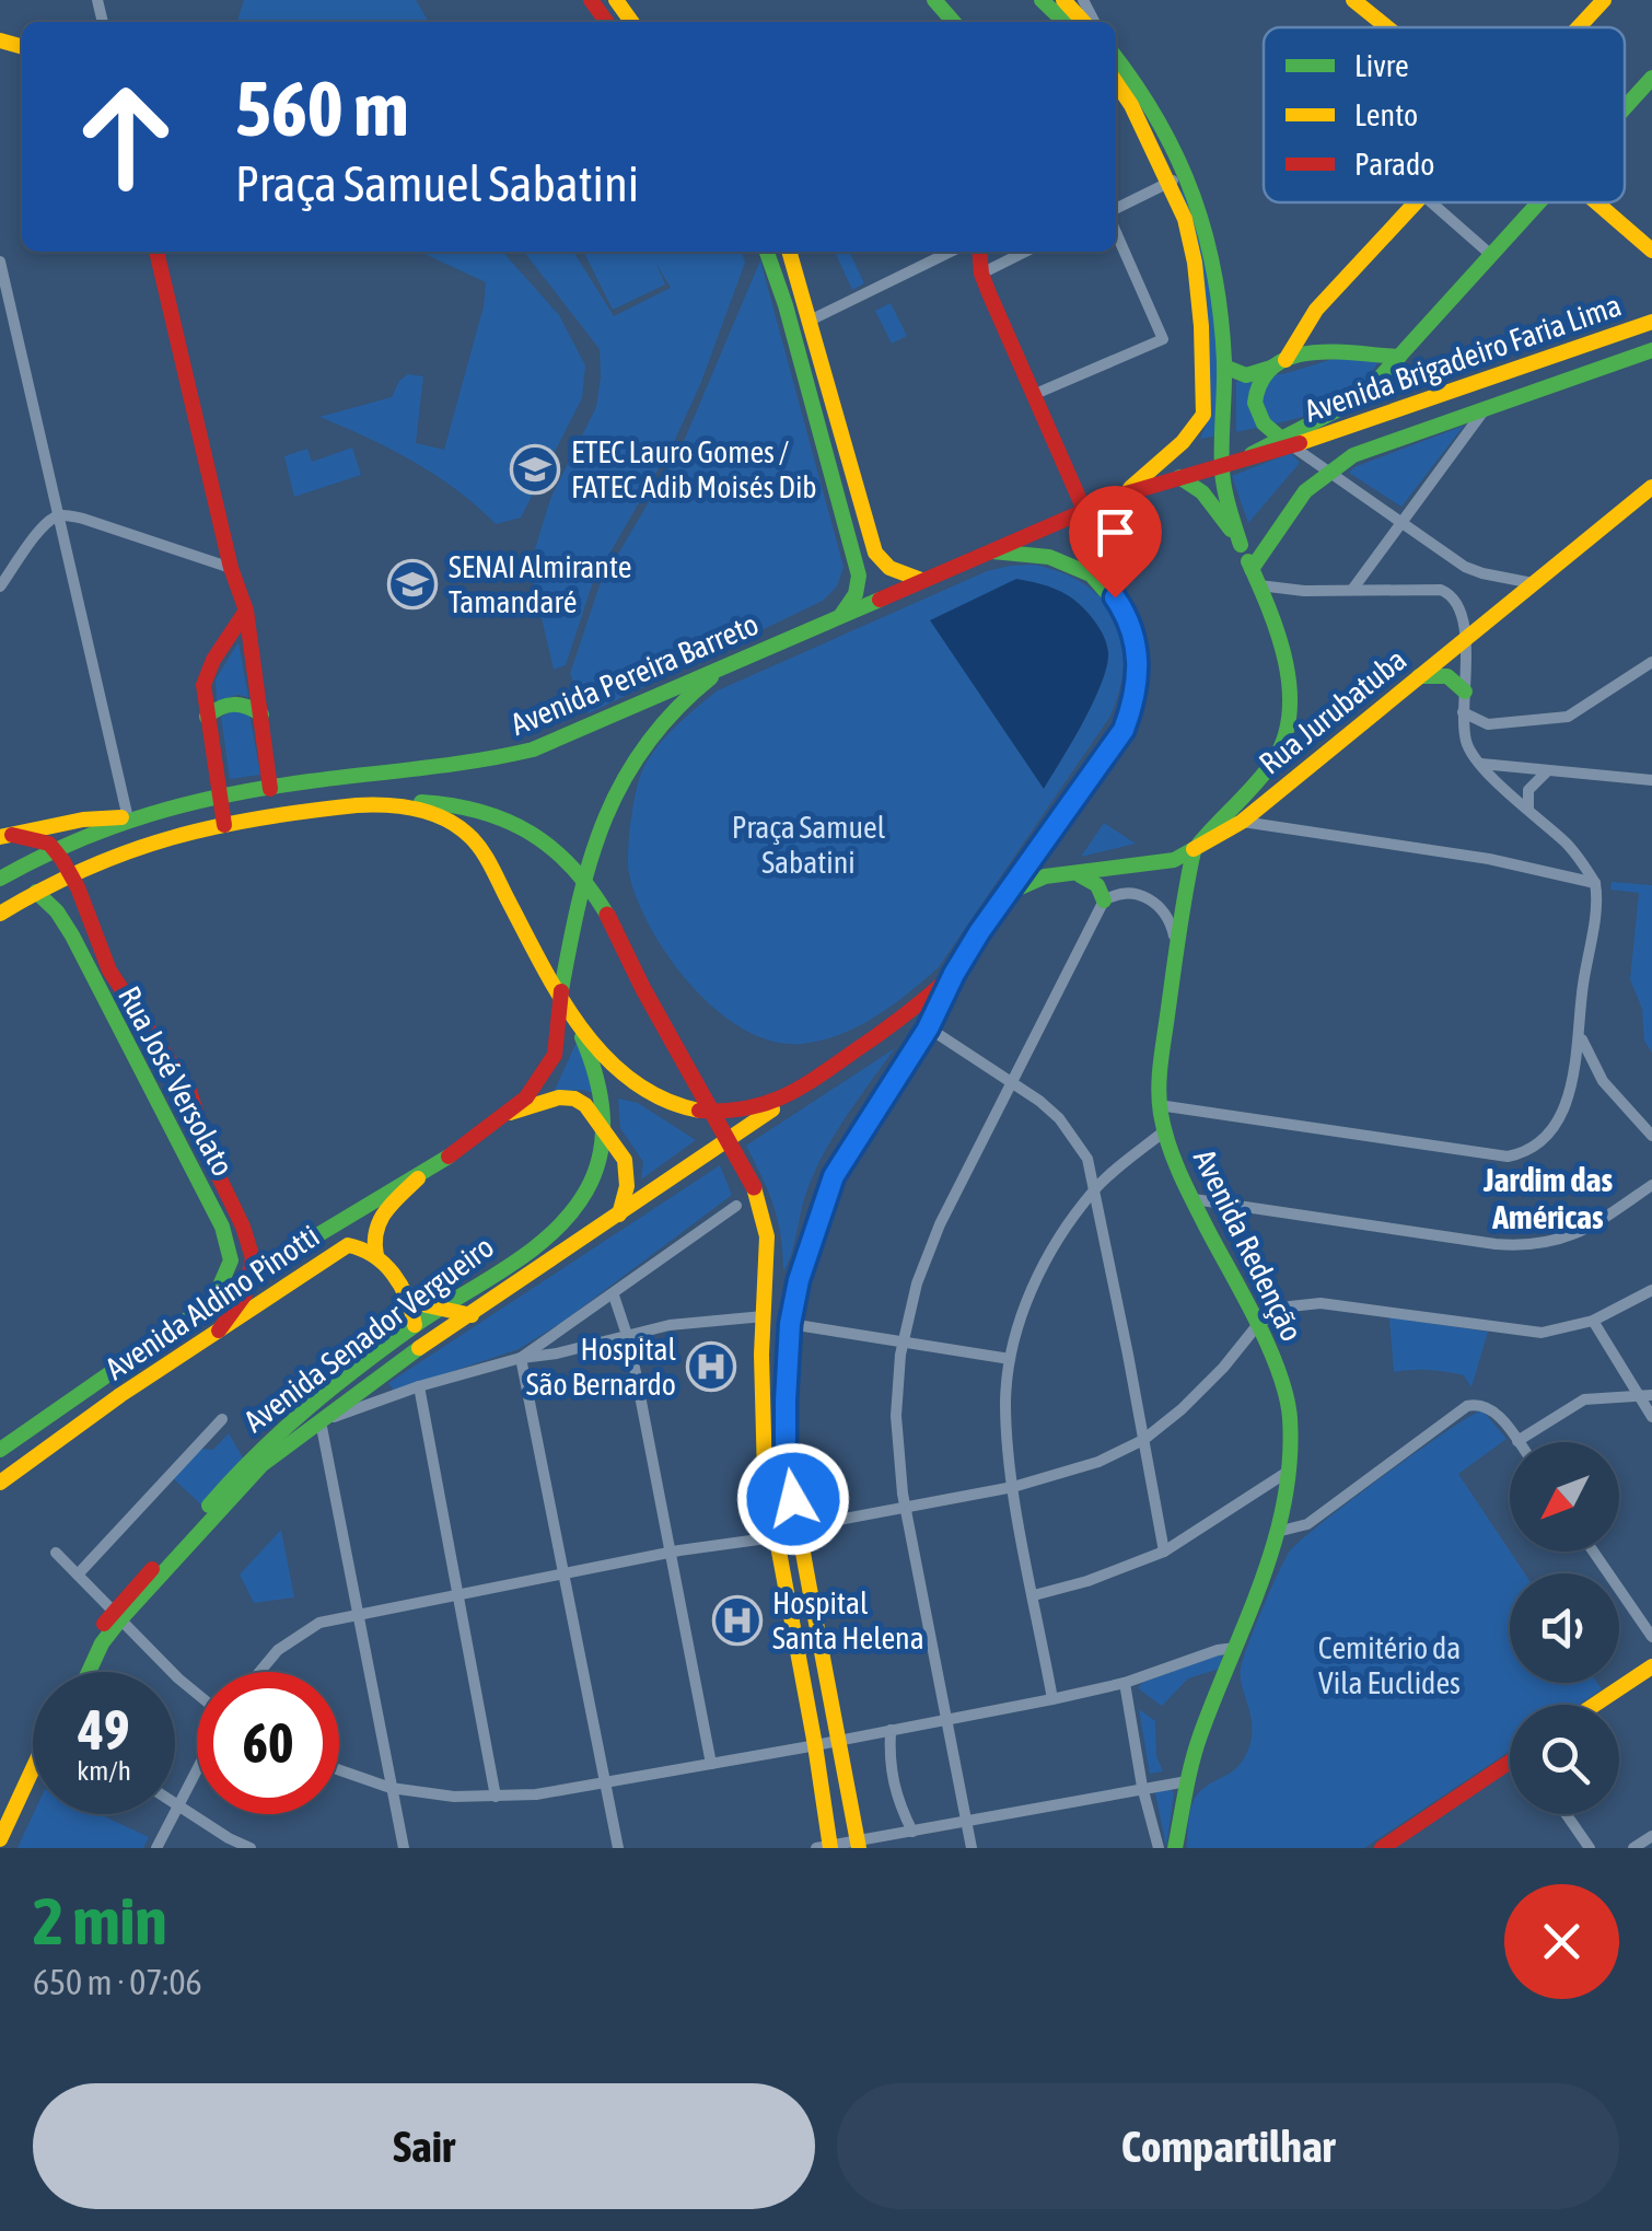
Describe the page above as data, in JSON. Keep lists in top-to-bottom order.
{
  "streets": {
    "main road": [
      "Avenida Brigadeiro Faria Lima",
      "Avenida Pereira Barreto",
      "Rua Jurubatuba",
      "Rua José Versolato",
      "Avenida Redenção",
      "Avenida Aldino Pinotti",
      "Avenida Senador Vergueiro"
    ]
  },
  "crossings": [
    ["Avenida Brigadeiro Faria Lima", "Avenida Pereira Barreto"],
    ["Avenida Pereira Barreto", "Rua José Versolato"],
    ["Rua Jurubatuba", "Avenida Redenção"],
    ["Rua José Versolato", "Avenida Aldino Pinotti"],
    ["Avenida Aldino Pinotti", "Avenida Senador Vergueiro"]
  ],
  "districts": ["Jardim das Américas"],
  "parks": ["Praça Samuel Sabatini", "Cemitério da Vila Euclides"],
  "places": {
    "school or university": ["ETEC Lauro Gomes / FATEC Adib Moisés Dib", "SENAI Almirante Tamandaré"],
    "hospital": ["Hospital São Bernardo", "Hospital Santa Helena"]
  },
  "legend": ["Livre", "Lento", "Parado"],
  "north": "bottom left",
  "page": {
    "turn": ["560 m", "Praça Samuel Sabatini"],
    "speed": "49 km/h",
    "limit": "60",
    "heading": ["2 min", "650 m · 07:06"],
    "buttons": ["Sair", "Compartilhar"]
  }
}
